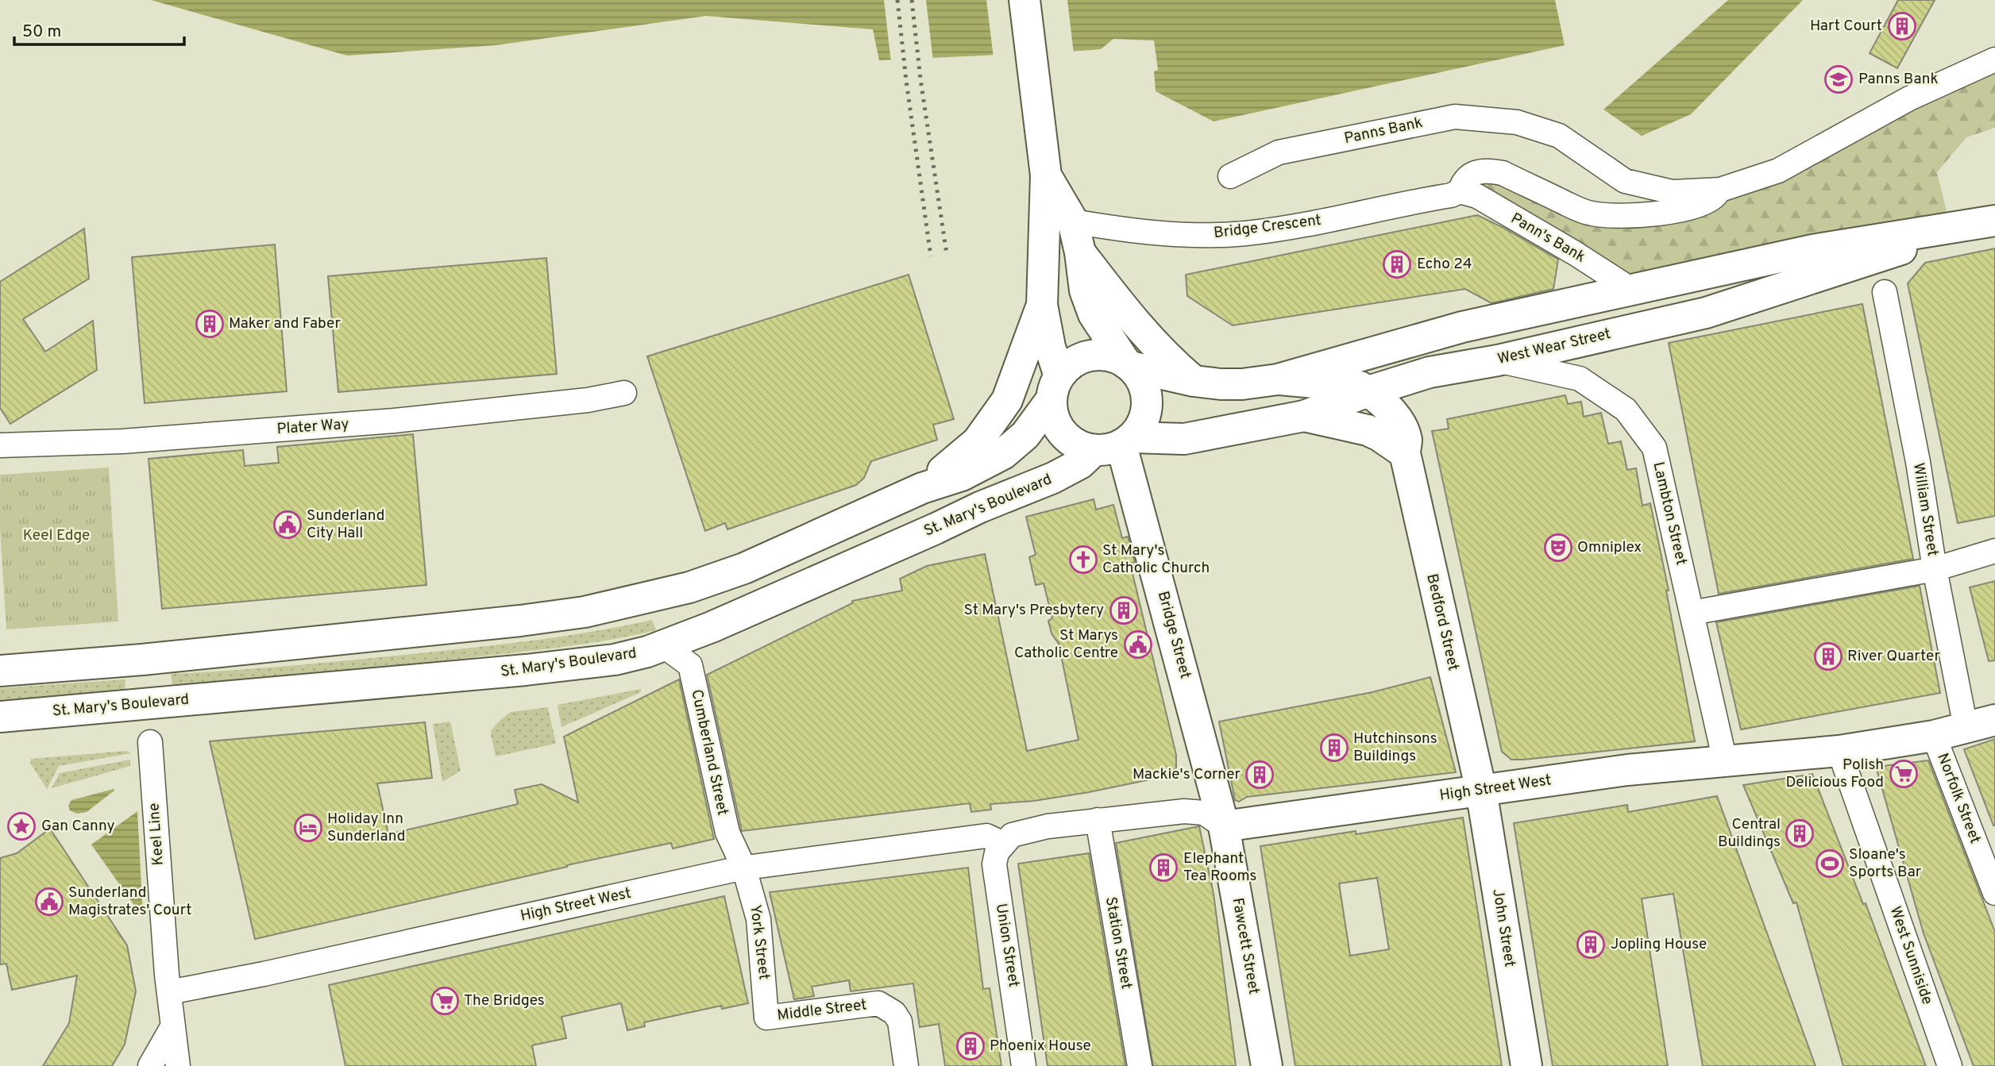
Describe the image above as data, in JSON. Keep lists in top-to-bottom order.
{
  "streets": {
    "main road": [
      "West Wear Street",
      "St. Mary's Boulevard",
      "Bedford Street",
      "Bridge Street",
      "High Street West",
      "John Street",
      "Fawcett Street"
    ],
    "street": [
      "Panns Bank",
      "Bridge Crescent",
      "Pann's Bank",
      "Plater Way",
      "William Street",
      "Lambton Street",
      "Cumberland Street",
      "Norfolk Street",
      "Keel Line",
      "York Street",
      "Station Street",
      "Union Street",
      "West Sunniside",
      "Middle Street"
    ]
  },
  "crossings": [
    ["Bridge Crescent", "Pann's Bank"],
    ["Pann's Bank", "West Wear Street"],
    ["West Wear Street", "St. Mary's Boulevard"],
    ["West Wear Street", "Lambton Street"],
    ["West Wear Street", "Bedford Street"],
    ["West Wear Street", "Bridge Street"],
    ["St. Mary's Boulevard", "Bridge Street"],
    ["St. Mary's Boulevard", "Cumberland Street"],
    ["William Street", "High Street West"],
    ["Lambton Street", "High Street West"],
    ["Bedford Street", "High Street West"],
    ["Bedford Street", "John Street"],
    ["Bridge Street", "High Street West"],
    ["Bridge Street", "Fawcett Street"],
    ["Cumberland Street", "High Street West"],
    ["Cumberland Street", "York Street"],
    ["High Street West", "Norfolk Street"],
    ["High Street West", "Keel Line"],
    ["High Street West", "John Street"],
    ["High Street West", "York Street"],
    ["High Street West", "Station Street"],
    ["High Street West", "Union Street"],
    ["High Street West", "Fawcett Street"],
    ["High Street West", "West Sunniside"],
    ["York Street", "Middle Street"]
  ],
  "parks": ["Keel Edge"],
  "places": {
    "building": [
      "Hart Court",
      "Echo 24",
      "Maker and Faber",
      "St Mary's Presbytery",
      "River Quarter",
      "Hutchinsons Buildings",
      "Mackie's Corner",
      "Central Buildings",
      "Elephant Tea Rooms",
      "Jopling House",
      "Phoenix House"
    ],
    "school or university": ["Panns Bank"],
    "public building": ["Sunderland City Hall", "St Marys Catholic Centre", "Sunderland Magistrates' Court"],
    "theatre": ["Omniplex"],
    "church": ["St Mary's Catholic Church"],
    "supermarket": ["Polish Delicious Food", "The Bridges"],
    "place": ["Gan Canny"],
    "hotel": ["Holiday Inn Sunderland"],
    "sports": ["Sloane's Sports Bar"]
  },
  "scale_bar": "50 m"
}
